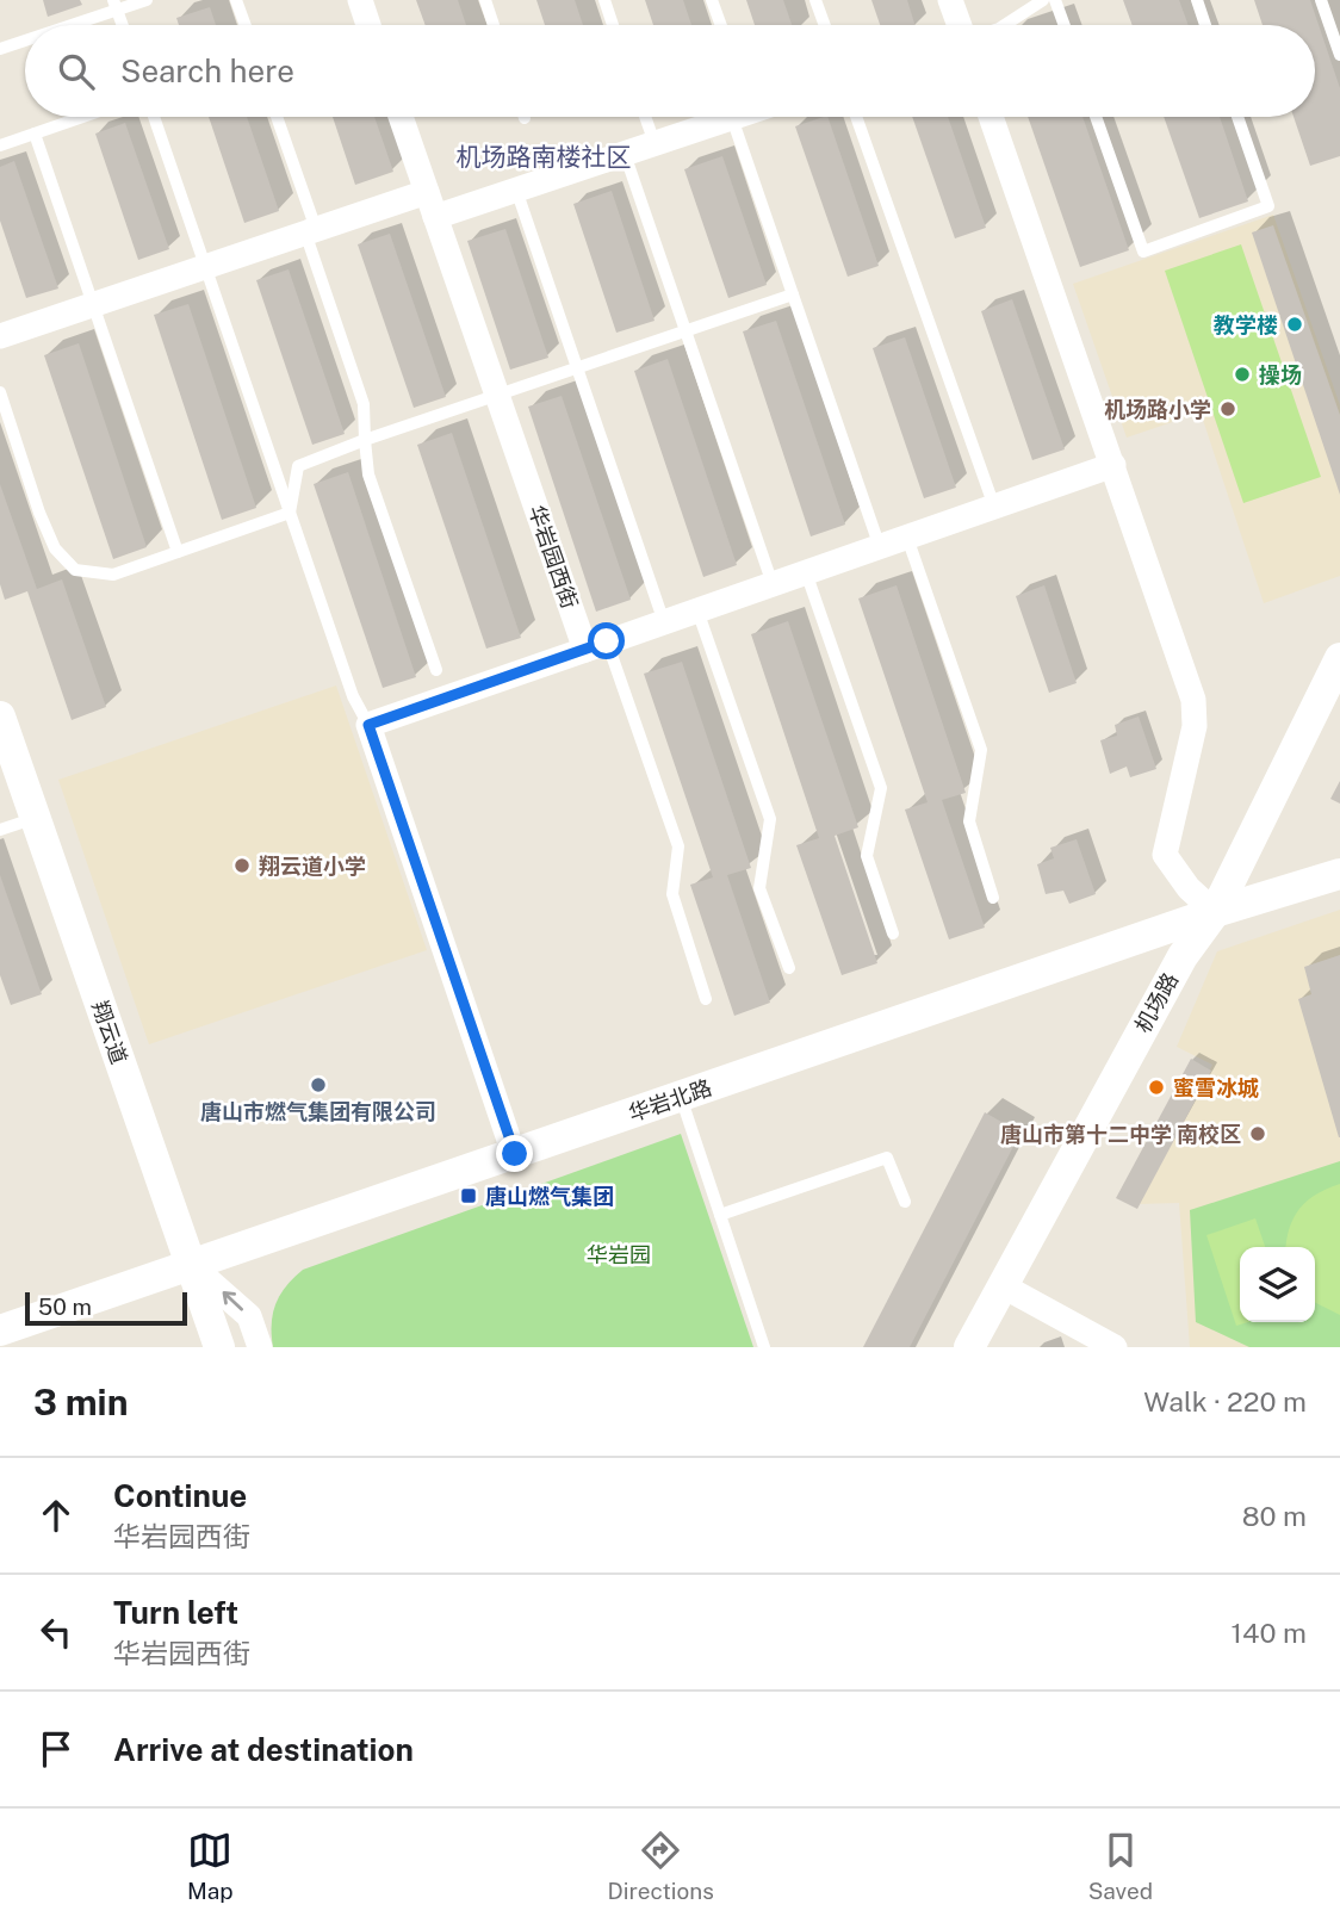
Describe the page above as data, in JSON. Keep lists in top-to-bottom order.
{
  "streets": {
    "street": [
      "华岩园西街",
      "机场路",
      "翔云道",
      "华岩北路"
    ]
  },
  "crossings": [
    ["机场路", "华岩北路"],
    ["翔云道", "华岩北路"]
  ],
  "districts": ["机场路南楼社区"],
  "parks": ["华岩园"],
  "places": {
    "other": [
      "教学楼",
      "操场",
      "机场路小学",
      "翔云道小学",
      "唐山市燃气集团有限公司",
      "蜜雪冰城",
      "唐山市第十二中学 南校区"
    ],
    "transit": ["唐山燃气集团"]
  },
  "scale_bar": "50 m",
  "page": {
    "search": "Search here",
    "scale": "50 m",
    "heading": ["3 min", "Walk · 220 m"],
    "list": [
      ["Continue", "华岩园西街", "80 m"],
      ["Turn left", "华岩园西街", "140 m"],
      "Arrive at destination"
    ],
    "nav": ["Map", "Directions", "Saved"]
  }
}
